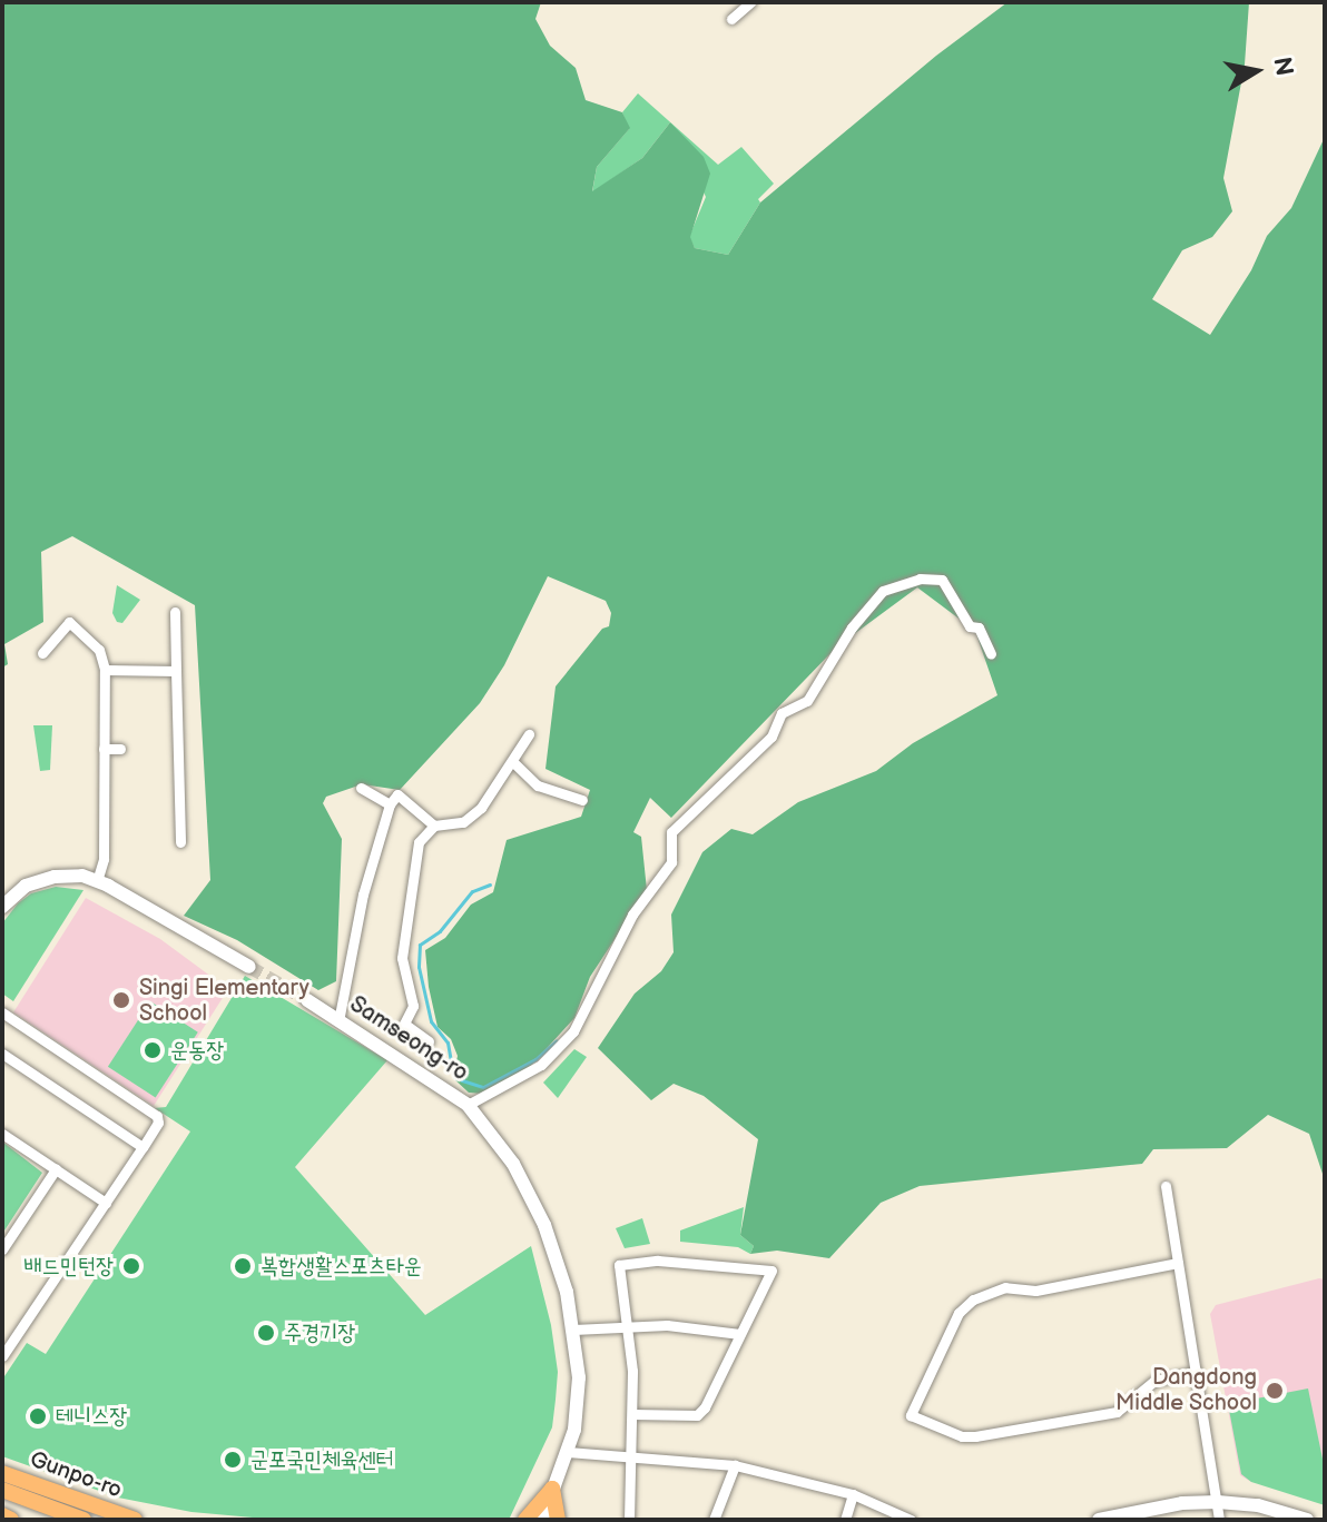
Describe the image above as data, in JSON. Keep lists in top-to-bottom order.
{
  "streets": {
    "main road": ["Gunpo-ro"],
    "street": ["Samseong-ro"]
  },
  "places": [
    "Singi Elementary School",
    "운동장",
    "배드민턴장",
    "복합생활스포츠타운",
    "주경기장",
    "Dangdong Middle School",
    "테니스장",
    "군포국민체육센터"
  ],
  "north": "right"
}
